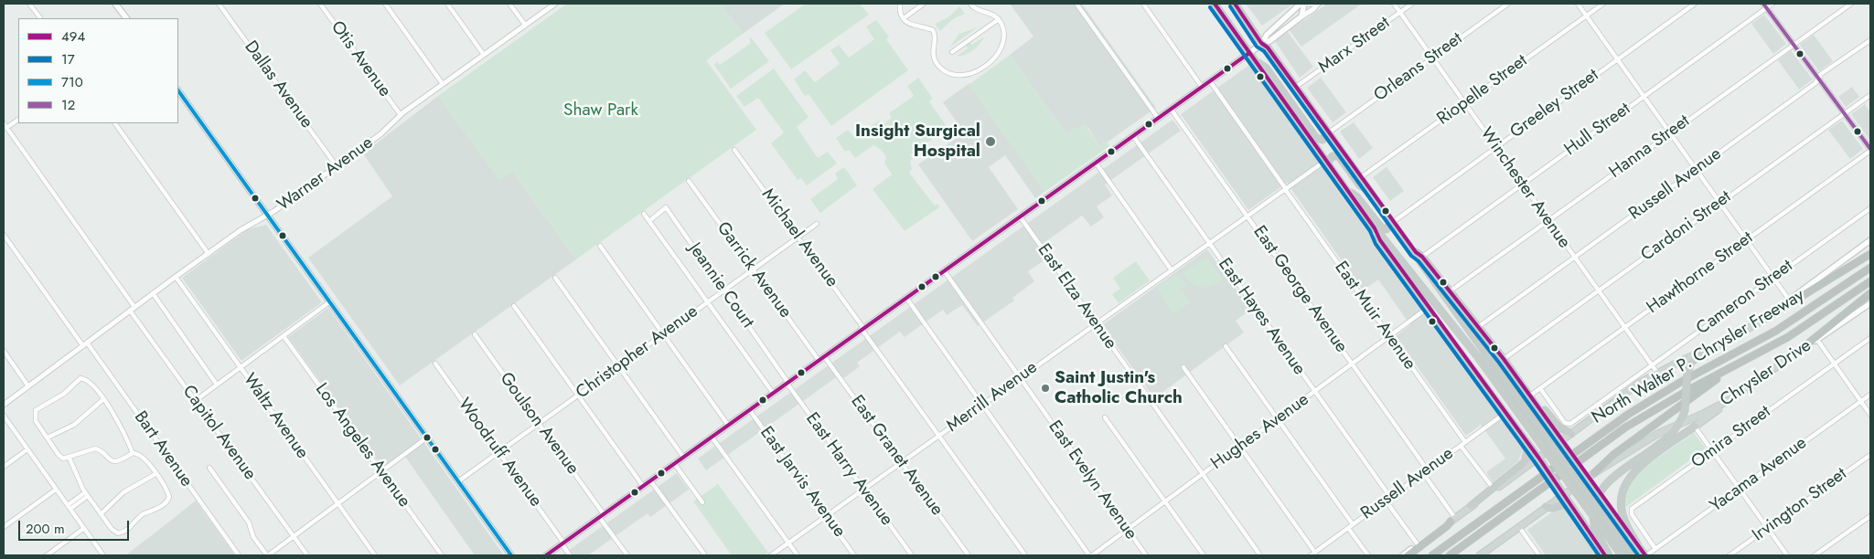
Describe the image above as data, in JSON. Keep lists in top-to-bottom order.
{
  "streets": {
    "highway": ["North Walter P. Chrysler Freeway"],
    "main road": ["Chrysler Drive"],
    "street": [
      "Marx Street",
      "Otis Avenue",
      "Orleans Street",
      "Dallas Avenue",
      "Riopelle Street",
      "Greeley Street",
      "Hull Street",
      "Hanna Street",
      "Warner Avenue",
      "Russell Avenue",
      "Winchester Avenue",
      "Cardoni Street",
      "Michael Avenue",
      "Garrick Avenue",
      "Hawthorne Street",
      "Jeannie Court",
      "East George Avenue",
      "East Elza Avenue",
      "Cameron Street",
      "East Muir Avenue",
      "East Hayes Avenue",
      "Christopher Avenue",
      "Merrill Avenue",
      "Waltz Avenue",
      "Goulson Avenue",
      "Hughes Avenue",
      "Capitol Avenue",
      "Omira Street",
      "Los Angeles Avenue",
      "Bart Avenue",
      "Woodruff Avenue",
      "East Granet Avenue",
      "East Harry Avenue",
      "Yacama Avenue",
      "East Evelyn Avenue",
      "East Jarvis Avenue",
      "Irvington Street"
    ]
  },
  "crossings": [
    ["Marx Street", "Winchester Avenue"],
    ["Otis Avenue", "Warner Avenue"],
    ["Orleans Street", "Winchester Avenue"],
    ["Dallas Avenue", "Warner Avenue"],
    ["Riopelle Street", "Winchester Avenue"],
    ["Greeley Street", "Winchester Avenue"],
    ["Hull Street", "Winchester Avenue"],
    ["Hanna Street", "Winchester Avenue"],
    ["Warner Avenue", "Waltz Avenue"],
    ["Warner Avenue", "Capitol Avenue"],
    ["Warner Avenue", "Bart Avenue"],
    ["Russell Avenue", "Winchester Avenue"],
    ["Russell Avenue", "East George Avenue"],
    ["Russell Avenue", "East Muir Avenue"],
    ["Russell Avenue", "East Hayes Avenue"],
    ["Winchester Avenue", "Cardoni Street"],
    ["Winchester Avenue", "Hawthorne Street"],
    ["Winchester Avenue", "Cameron Street"],
    ["Michael Avenue", "Christopher Avenue"],
    ["Michael Avenue", "Merrill Avenue"],
    ["Garrick Avenue", "Christopher Avenue"],
    ["Hawthorne Street", "Cameron Street"],
    ["Jeannie Court", "Christopher Avenue"],
    ["Jeannie Court", "East Harry Avenue"],
    ["East George Avenue", "Merrill Avenue"],
    ["East George Avenue", "Hughes Avenue"],
    ["East Elza Avenue", "Merrill Avenue"],
    ["East Elza Avenue", "Hughes Avenue"],
    ["East Muir Avenue", "Merrill Avenue"],
    ["East Muir Avenue", "Hughes Avenue"],
    ["East Hayes Avenue", "Merrill Avenue"],
    ["East Hayes Avenue", "Hughes Avenue"],
    ["Christopher Avenue", "Goulson Avenue"],
    ["Christopher Avenue", "Woodruff Avenue"],
    ["Merrill Avenue", "East Granet Avenue"],
    ["Merrill Avenue", "East Harry Avenue"],
    ["Merrill Avenue", "East Evelyn Avenue"],
    ["Merrill Avenue", "East Jarvis Avenue"],
    ["Hughes Avenue", "East Evelyn Avenue"],
    ["Omira Street", "Yacama Avenue"]
  ],
  "parks": ["Shaw Park"],
  "places": ["Insight Surgical Hospital", "Saint Justin's Catholic Church"],
  "lines": [
    "transit line 494",
    "transit line 12",
    "transit line 17",
    "transit line 710"
  ],
  "legend": [
    "494",
    "17",
    "710",
    "12"
  ],
  "scale_bar": "200 m"
}
